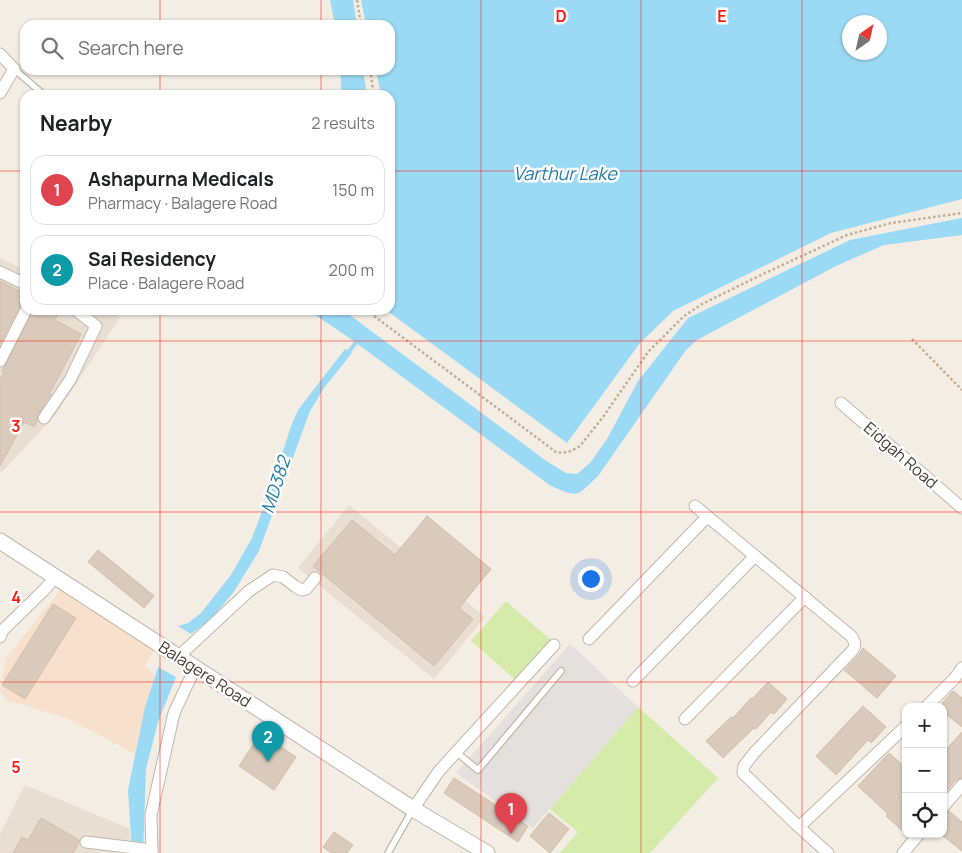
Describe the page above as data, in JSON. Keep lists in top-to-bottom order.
{
  "streets": {
    "street": ["Eidgah Road", "Balagere Road"]
  },
  "water": ["Varthur Lake", "MD382"],
  "north": "top right",
  "page": {
    "search": "Search here",
    "heading": ["Nearby", "2 results"],
    "list": [
      {
        "mark": "1",
        "name": "Ashapurna Medicals",
        "note": "Pharmacy · Balagere Road",
        "value": "150 m"
      },
      {
        "mark": "2",
        "name": "Sai Residency",
        "note": "Place · Balagere Road",
        "value": "200 m"
      }
    ],
    "map_buttons": ["+", "−"],
    "pins": ["2", "1"]
  },
  "grid": {
    "columns": ["D", "E"],
    "rows": ["3", "4", "5"]
  }
}
